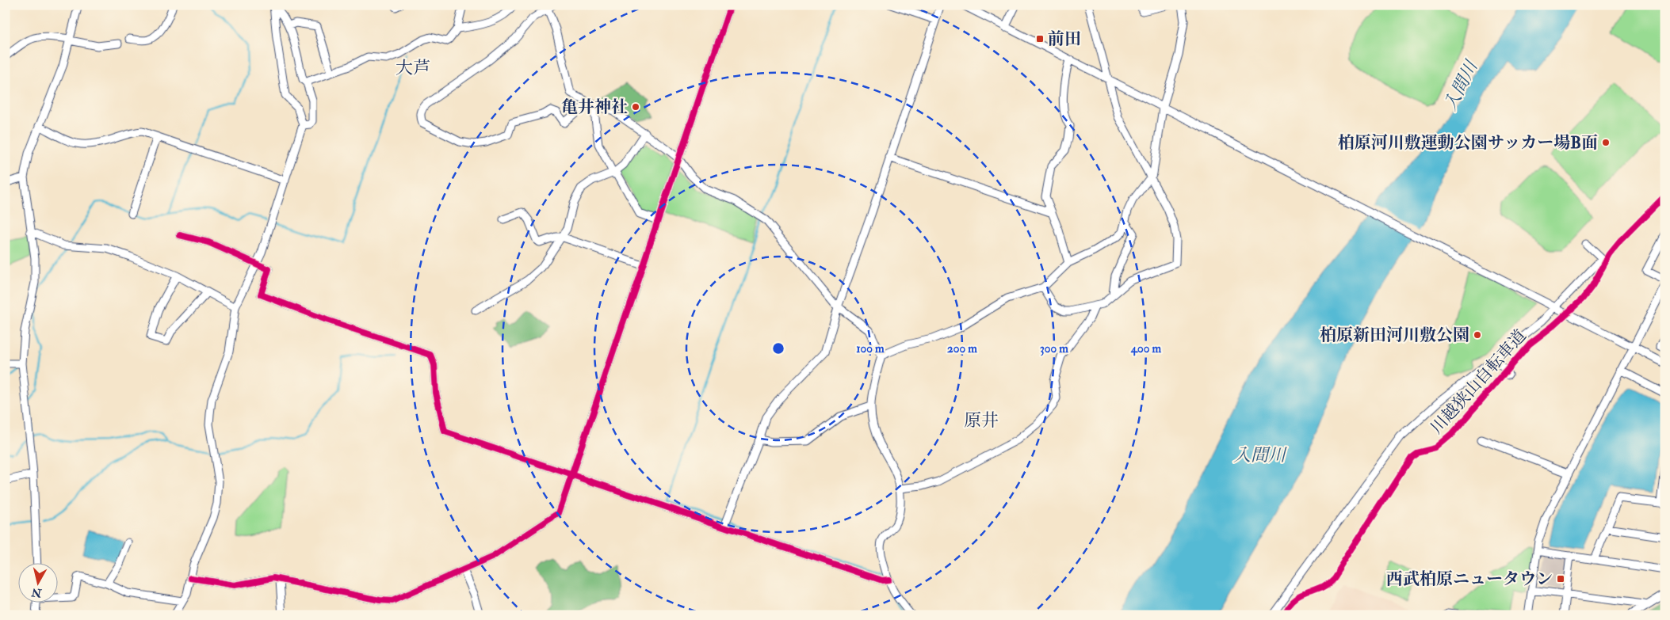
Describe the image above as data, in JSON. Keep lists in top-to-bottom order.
{
  "streets": {
    "cycle path": ["川越狭山自転車道"]
  },
  "districts": ["大芦", "原井"],
  "water": ["入間川"],
  "places": {
    "transit": ["前田", "西武柏原ニュータウン"],
    "other": ["亀井神社", "柏原河川敷運動公園サッカー場B面", "柏原新田河川敷公園"]
  },
  "north": "bottom",
  "rings": [
    "100 m",
    "200 m",
    "300 m",
    "400 m"
  ]
}
